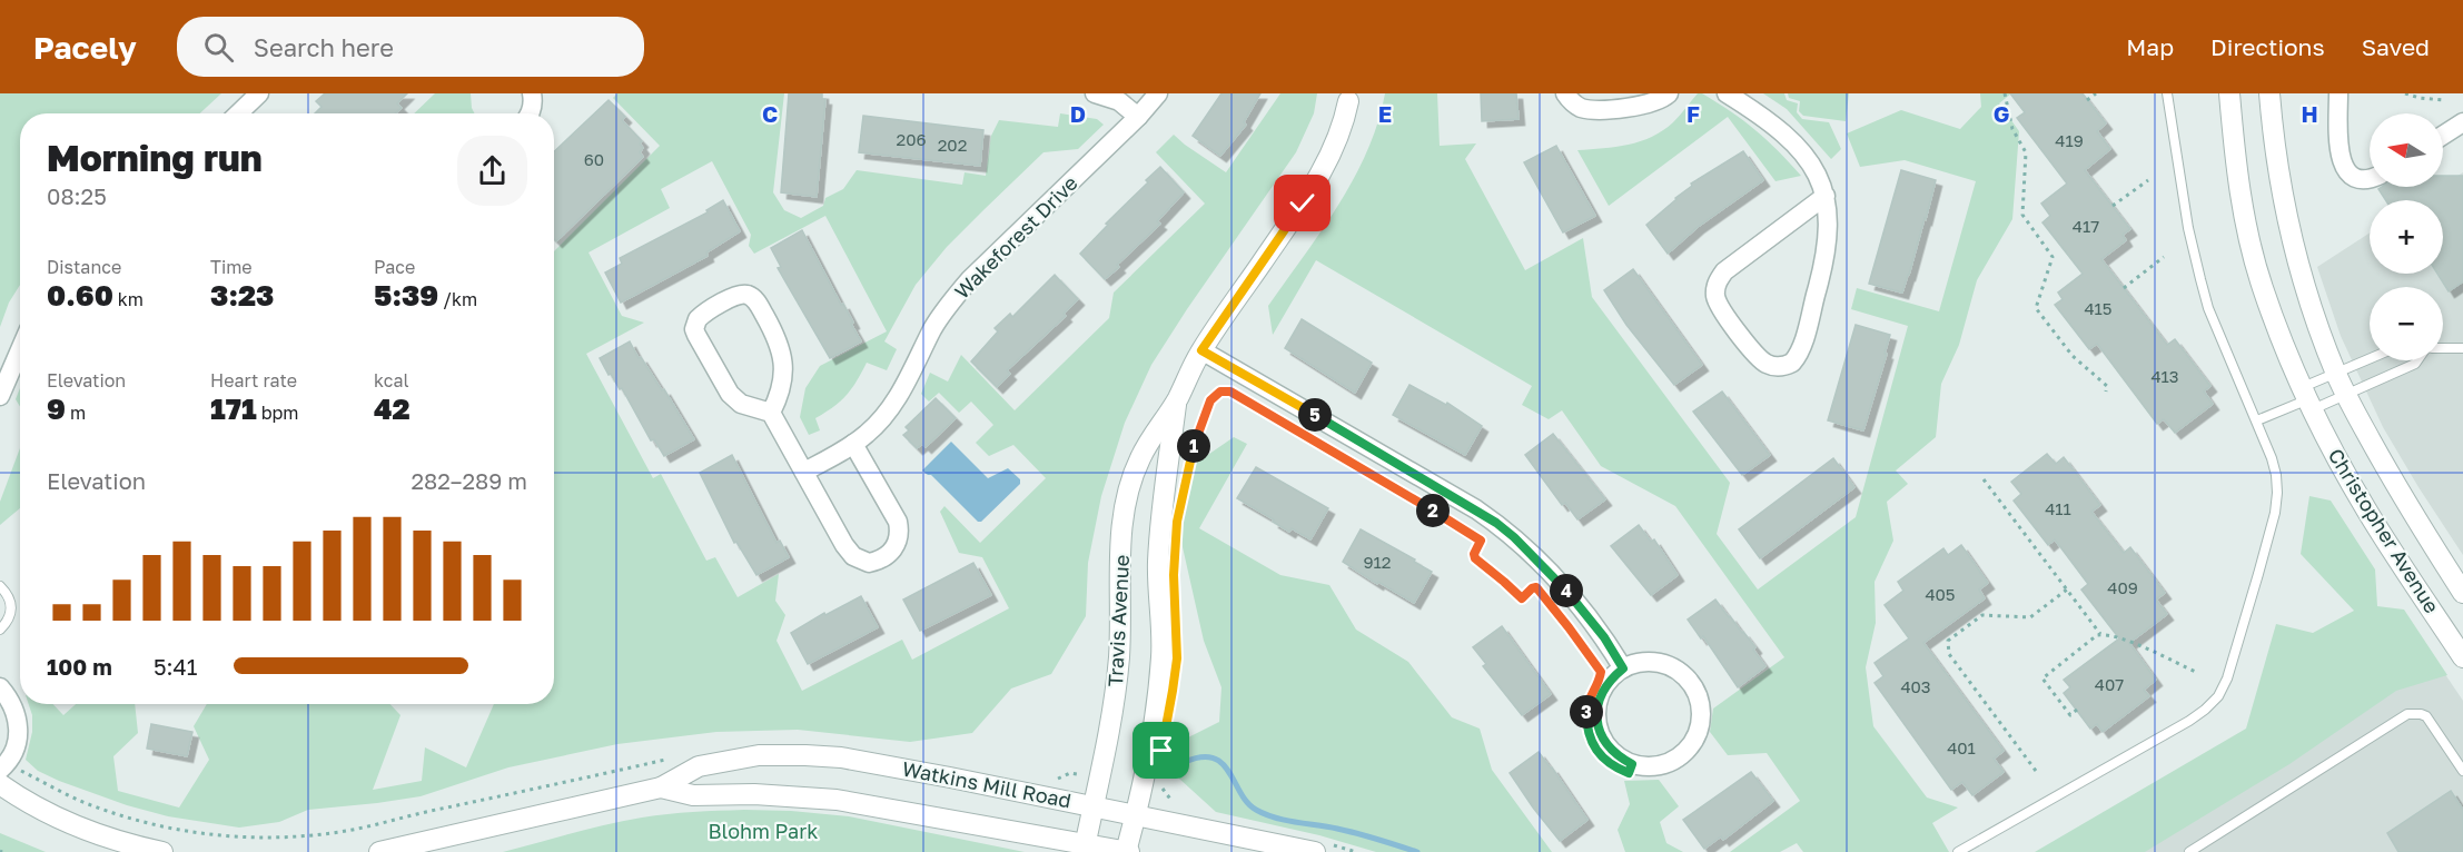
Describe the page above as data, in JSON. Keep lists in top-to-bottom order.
{
  "streets": {
    "street": [
      "Wakeforest Drive",
      "Christopher Avenue",
      "Travis Avenue",
      "Watkins Mill Road"
    ]
  },
  "crossings": [
    ["Travis Avenue", "Watkins Mill Road"]
  ],
  "parks": ["Blohm Park"],
  "house_numbers": [
    "206",
    "419",
    "202",
    "60",
    "417",
    "415",
    "413",
    "411",
    "912",
    "409",
    "405",
    "407",
    "403",
    "401"
  ],
  "north": "left",
  "page": {
    "header": "Pacely",
    "search": "Search here",
    "nav": ["Map", "Directions", "Saved"],
    "map_buttons": ["+", "−"],
    "heading": ["Morning run", "08:25"],
    "stats": [
      ["Distance", "0.60 km"],
      ["Time", "3:23"],
      ["Pace", "5:39 /km"],
      ["Elevation", "9 m"],
      ["Heart rate", "171 bpm"],
      ["kcal", "42"]
    ],
    "pins": [
      "5",
      "1",
      "2",
      "4",
      "3"
    ],
    "chart": ["Elevation", "282–289 m"],
    "list": [
      {
        "name": "100 m",
        "note": "5:41"
      }
    ]
  },
  "grid": {
    "columns": [
      "C",
      "D",
      "E",
      "F",
      "G",
      "H"
    ]
  }
}
